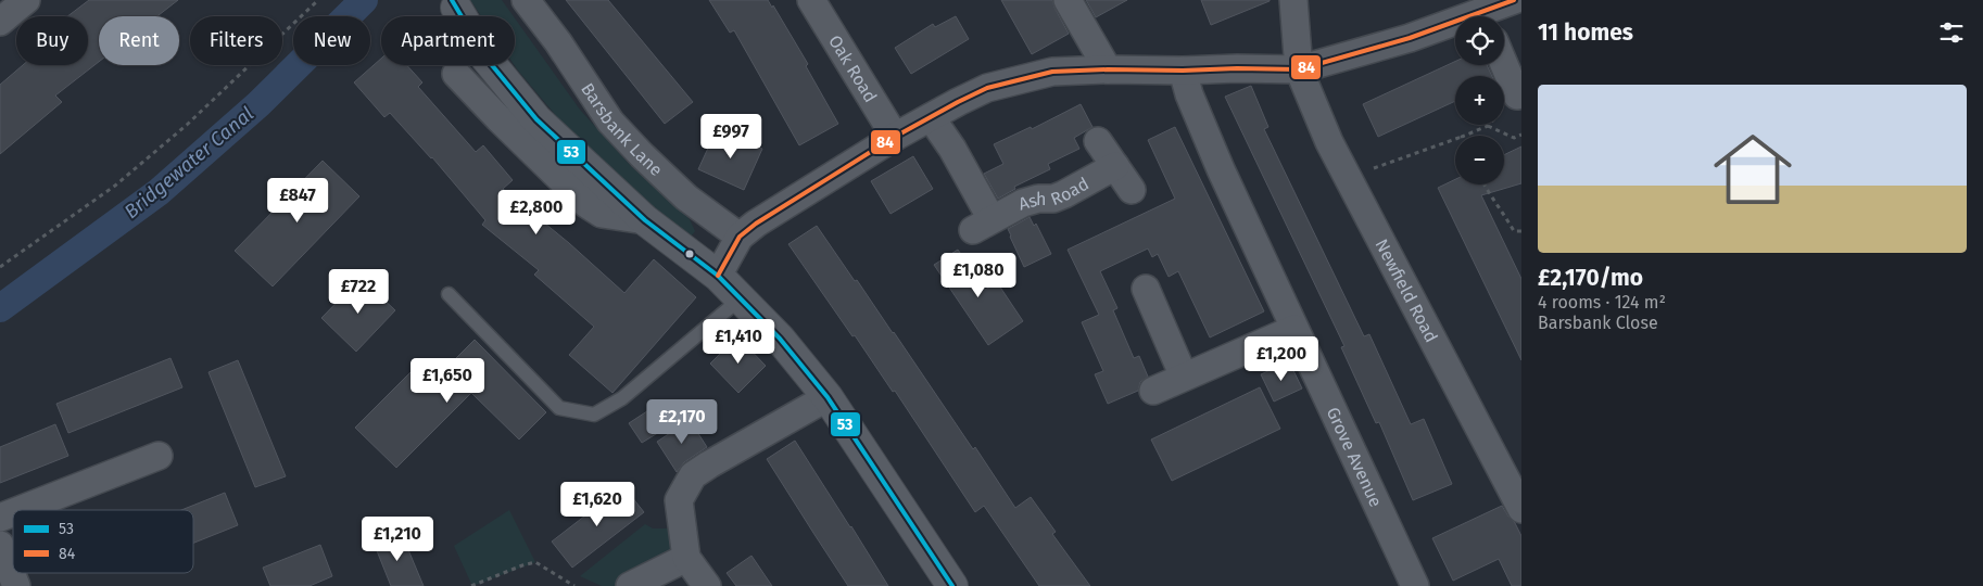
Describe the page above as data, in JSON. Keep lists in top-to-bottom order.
{
  "streets": {
    "street": [
      "Oak Road",
      "Barsbank Lane",
      "Ash Road",
      "Newfield Road",
      "Grove Avenue"
    ]
  },
  "water": ["Bridgewater Canal"],
  "lines": ["transit line 53", "transit line 84"],
  "legend": ["53", "84"],
  "page": {
    "heading": "11 homes",
    "map_buttons": ["+", "−"],
    "chip": [
      "Buy",
      "Rent",
      "Filters",
      "New",
      "Apartment"
    ],
    "list": [
      {
        "name": "£2,170/mo",
        "note": "4 rooms · 124 m² · Barsbank Close"
      }
    ],
    "price": [
      "£997",
      "£847",
      "£2,800",
      "£1,080",
      "£722",
      "£1,410",
      "£1,200",
      "£1,650",
      "£2,170",
      "£1,620",
      "£1,210"
    ]
  }
}
